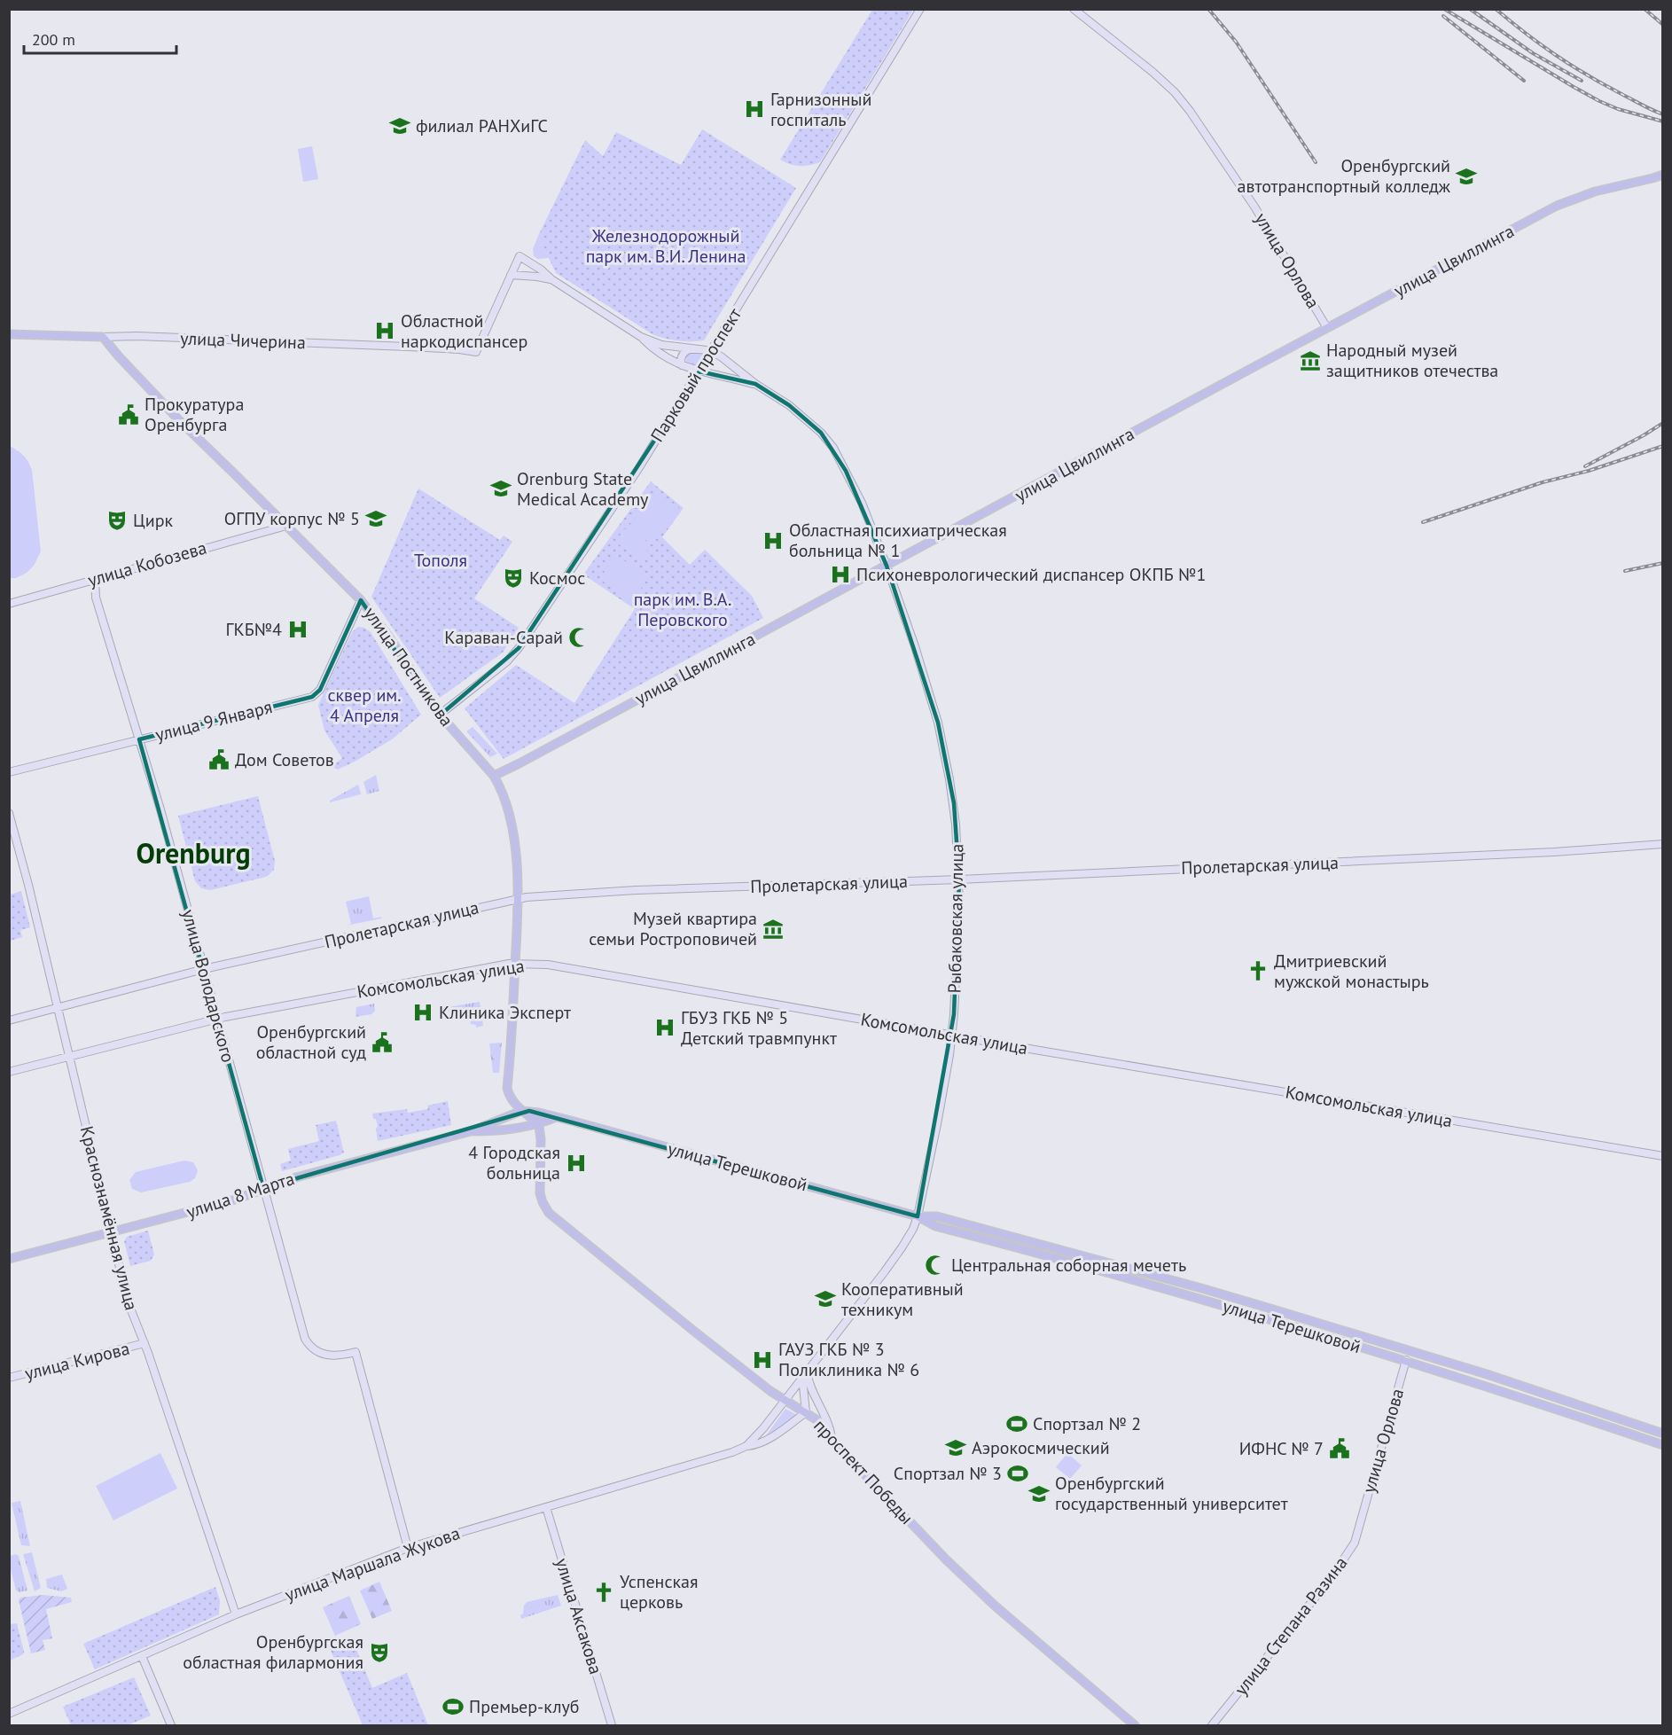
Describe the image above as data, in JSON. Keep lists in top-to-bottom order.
{
  "streets": {
    "main road": [
      "улица Орлова",
      "улица Цвиллинга",
      "улица Чичерина",
      "Парковый проспект",
      "улица Кобозева",
      "улица Постникова",
      "улица 9 Января",
      "Пролетарская улица",
      "Рыбаковская улица",
      "Комсомольская улица",
      "улица Володарского",
      "улица Терешковой",
      "улица 8 Марта",
      "Краснознамённая улица",
      "улица Кирова",
      "проспект Победы",
      "улица Маршала Жукова",
      "улица Аксакова",
      "улица Степана Разина"
    ]
  },
  "crossings": [
    ["улица Орлова", "улица Цвиллинга"],
    ["улица Орлова", "улица Терешковой"],
    ["улица Орлова", "улица Степана Разина"],
    ["улица Цвиллинга", "улица Постникова"],
    ["улица Цвиллинга", "Рыбаковская улица"],
    ["улица Чичерина", "улица Постникова"],
    ["улица Чичерина", "Рыбаковская улица"],
    ["Парковый проспект", "улица Постникова"],
    ["Парковый проспект", "Рыбаковская улица"],
    ["улица Кобозева", "улица Постникова"],
    ["улица Кобозева", "улица Володарского"],
    ["улица Постникова", "улица 9 Января"],
    ["улица Постникова", "Пролетарская улица"],
    ["улица Постникова", "Комсомольская улица"],
    ["улица Постникова", "улица Терешковой"],
    ["улица Постникова", "улица 8 Марта"],
    ["улица 9 Января", "улица Володарского"],
    ["Пролетарская улица", "Рыбаковская улица"],
    ["Пролетарская улица", "улица Володарского"],
    ["Пролетарская улица", "Краснознамённая улица"],
    ["Рыбаковская улица", "Комсомольская улица"],
    ["Рыбаковская улица", "улица Терешковой"],
    ["Рыбаковская улица", "проспект Победы"],
    ["Рыбаковская улица", "улица Маршала Жукова"],
    ["Комсомольская улица", "улица Володарского"],
    ["Комсомольская улица", "Краснознамённая улица"],
    ["улица Володарского", "улица 8 Марта"],
    ["улица Володарского", "улица Маршала Жукова"],
    ["улица Терешковой", "улица 8 Марта"],
    ["улица Терешковой", "проспект Победы"],
    ["улица 8 Марта", "Краснознамённая улица"],
    ["улица 8 Марта", "проспект Победы"],
    ["Краснознамённая улица", "улица Кирова"],
    ["Краснознамённая улица", "улица Маршала Жукова"],
    ["проспект Победы", "улица Маршала Жукова"],
    ["улица Маршала Жукова", "улица Аксакова"]
  ],
  "districts": ["Orenburg"],
  "parks": [
    "Железнодорожный парк им. В.И. Ленина",
    "Тополя",
    "парк им. В.А. Перовского",
    "сквер им. 4 Апреля"
  ],
  "places": {
    "hospital": [
      "Гарнизонный госпиталь",
      "Областной наркодиспансер",
      "Областная психиатрическая больница № 1",
      "Психоневрологический диспансер ОКПБ №1",
      "ГКБ№4",
      "Клиника Эксперт",
      "ГБУЗ ГКБ № 5 Детский травмпункт",
      "4 Городская больница",
      "ГАУЗ ГКБ № 3 Поликлиника № 6"
    ],
    "school or university": [
      "филиал РАНХиГС",
      "Оренбургский автотранспортный колледж",
      "Orenburg State Medical Academy",
      "ОГПУ корпус № 5",
      "Кооперативный техникум",
      "Аэрокосмический",
      "Оренбургский государственный университет"
    ],
    "museum": ["Народный музей защитников отечества", "Музей квартира семьи Ростроповичей"],
    "public building": [
      "Прокуратура Оренбурга",
      "Дом Советов",
      "Оренбургский областной суд",
      "ИФНС № 7"
    ],
    "theatre": ["Цирк", "Космос", "Оренбургская областная филармония"],
    "mosque": ["Караван-Сарай", "Центральная соборная мечеть"],
    "church": ["Дмитриевский мужской монастырь", "Успенская церковь"],
    "sports": ["Спортзал № 2", "Спортзал № 3", "Премьер-клуб"]
  },
  "scale_bar": "200 m"
}
